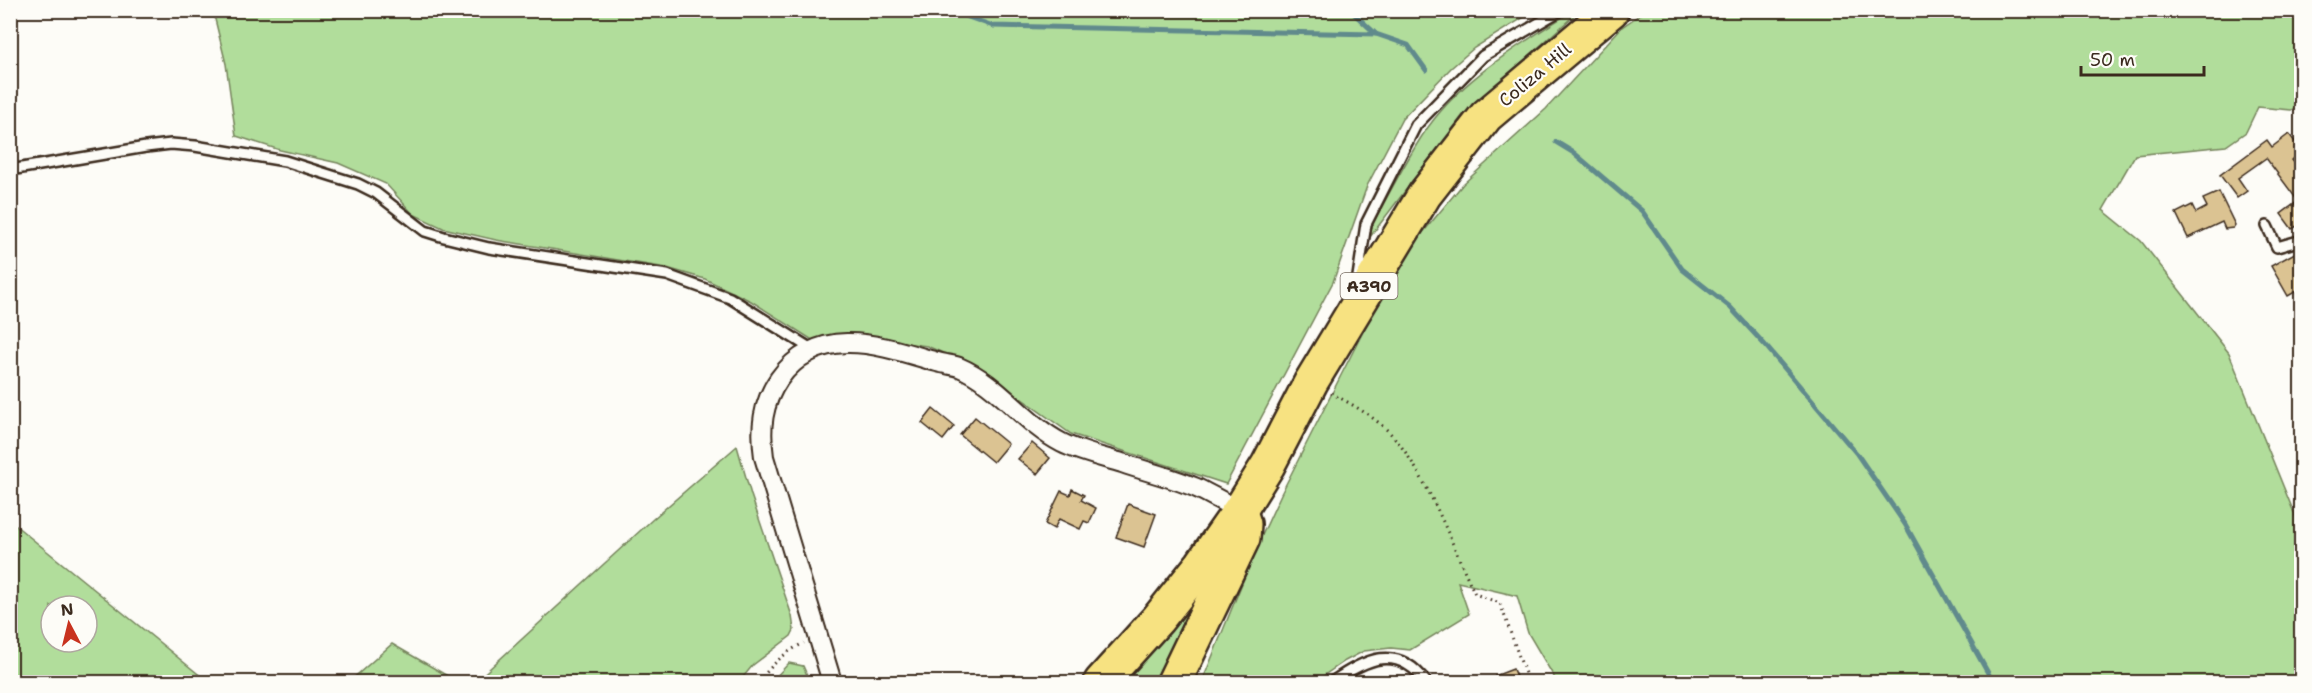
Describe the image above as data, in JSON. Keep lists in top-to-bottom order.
{
  "streets": {
    "highway": ["Coliza Hill", "A390"]
  },
  "crossings": [
    ["Coliza Hill", "A390"]
  ],
  "scale_bar": "50 m",
  "north": "top"
}
